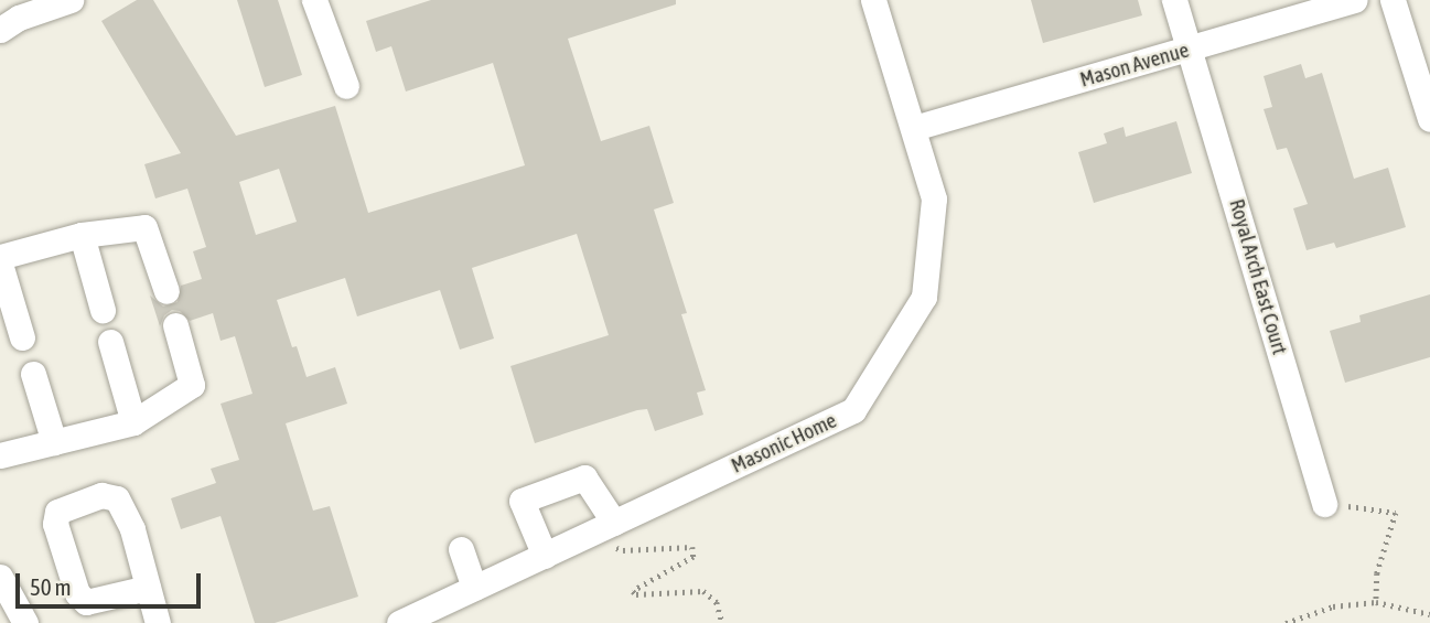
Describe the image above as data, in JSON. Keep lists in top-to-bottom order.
{
  "streets": {
    "street": ["Mason Avenue", "Royal Arch East Court", "Masonic Home"]
  },
  "crossings": [
    ["Mason Avenue", "Royal Arch East Court"],
    ["Mason Avenue", "Masonic Home"]
  ],
  "scale_bar": "50 m"
}
